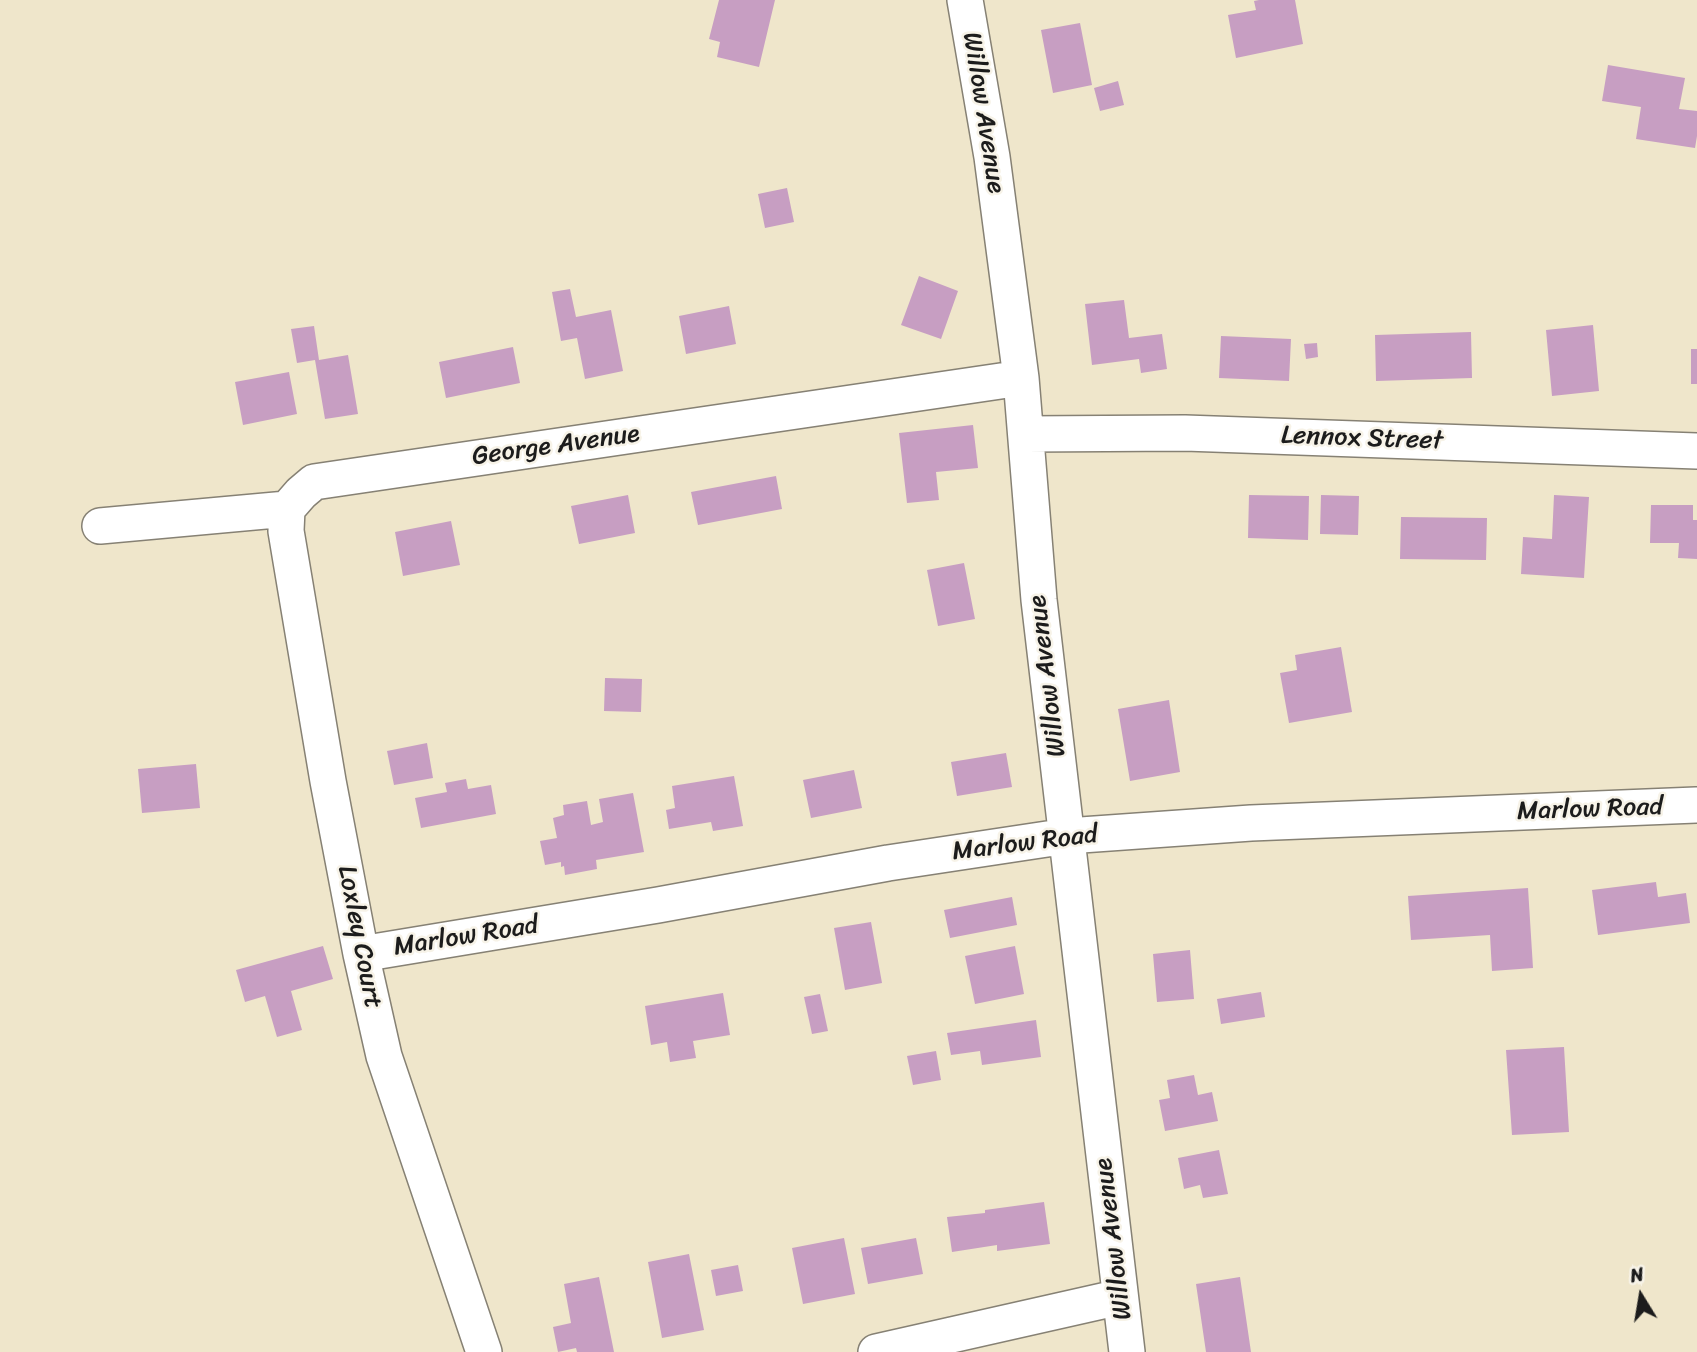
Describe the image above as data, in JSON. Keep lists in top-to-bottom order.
{
  "streets": {
    "street": [
      "Willow Avenue",
      "Lennox Street",
      "George Avenue",
      "Marlow Road",
      "Loxley Court"
    ]
  },
  "crossings": [
    ["Willow Avenue", "Lennox Street"],
    ["Willow Avenue", "George Avenue"],
    ["Willow Avenue", "Marlow Road"],
    ["George Avenue", "Loxley Court"],
    ["Marlow Road", "Loxley Court"]
  ],
  "north": "top"
}
